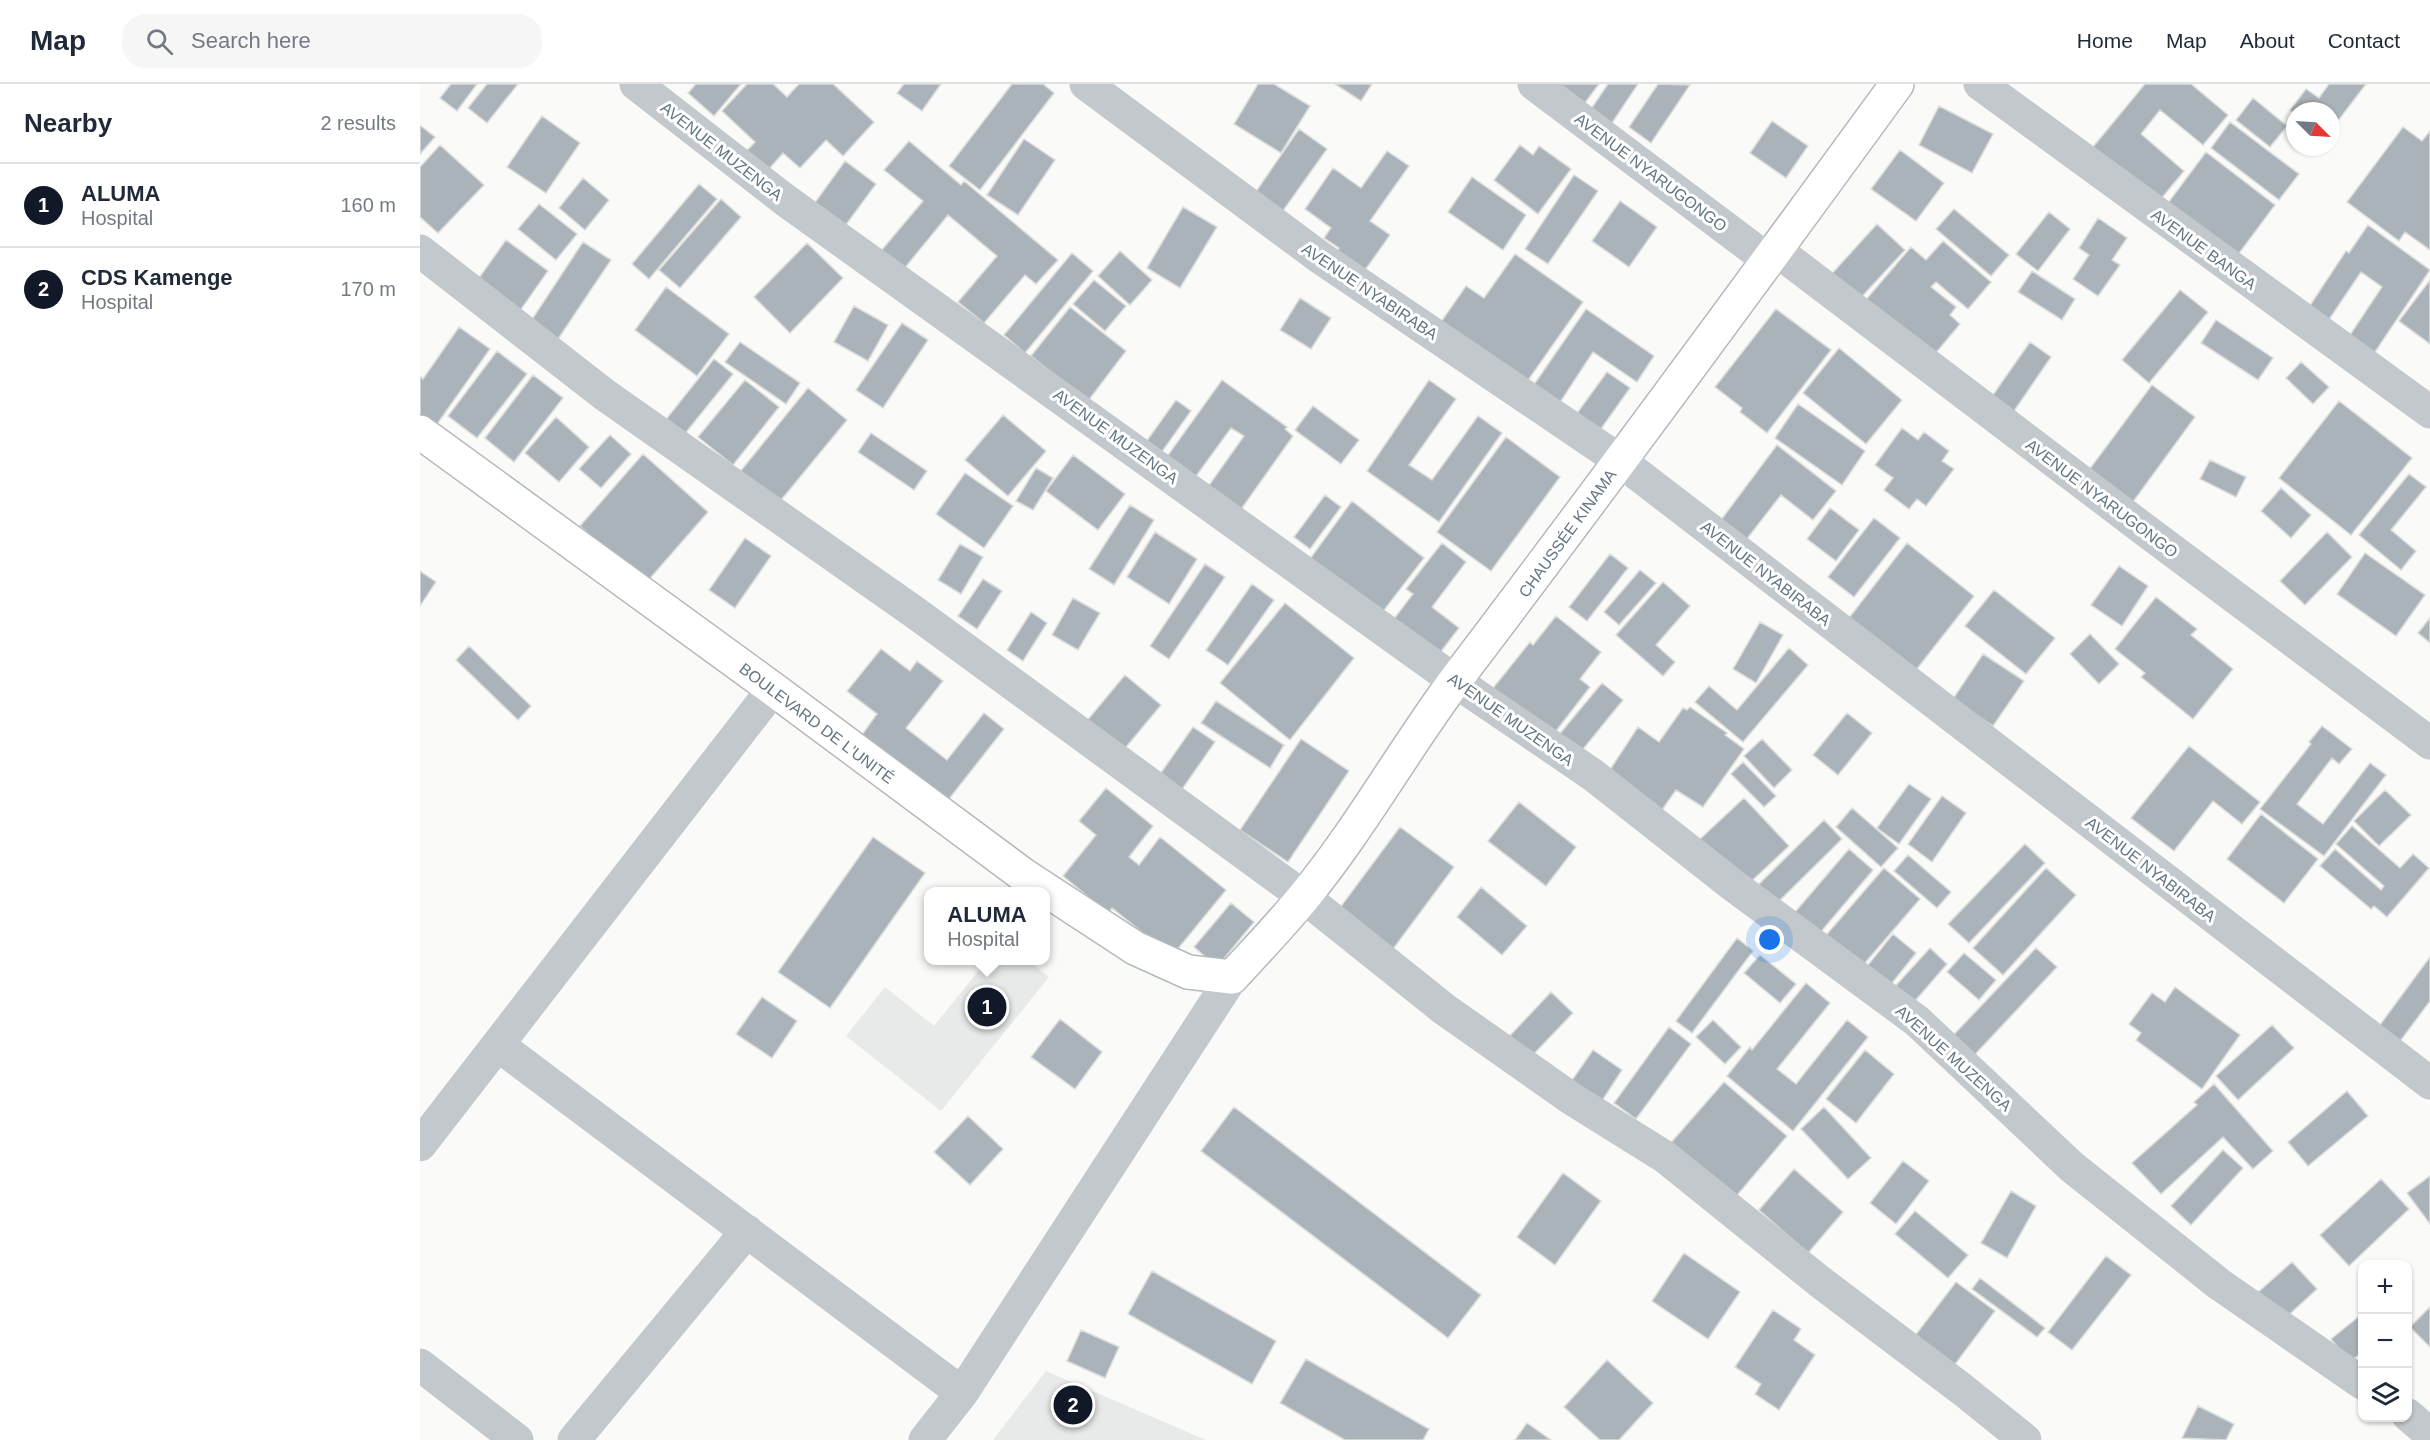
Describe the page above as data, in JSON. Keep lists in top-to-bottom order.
{
  "streets": {
    "street": [
      "AVENUE MUZENGA",
      "AVENUE NYARUGONGO",
      "AVENUE BANGA",
      "AVENUE NYABIRABA",
      "CHAUSSÉE KINAMA",
      "BOULEVARD DE L'UNITÉ"
    ]
  },
  "crossings": [
    ["AVENUE MUZENGA", "CHAUSSÉE KINAMA"],
    ["AVENUE NYARUGONGO", "CHAUSSÉE KINAMA"],
    ["AVENUE NYABIRABA", "CHAUSSÉE KINAMA"],
    ["CHAUSSÉE KINAMA", "BOULEVARD DE L'UNITÉ"]
  ],
  "north": "bottom right",
  "page": {
    "header": "Map",
    "search": "Search here",
    "nav": [
      "Home",
      "Map",
      "About",
      "Contact"
    ],
    "heading": ["Nearby", "2 results"],
    "list": [
      {
        "mark": "1",
        "name": "ALUMA",
        "note": "Hospital",
        "value": "160 m"
      },
      {
        "mark": "2",
        "name": "CDS Kamenge",
        "note": "Hospital",
        "value": "170 m"
      }
    ],
    "popup": ["ALUMA", "Hospital"],
    "pins": ["1", "2"],
    "map_buttons": ["+", "−"]
  }
}
